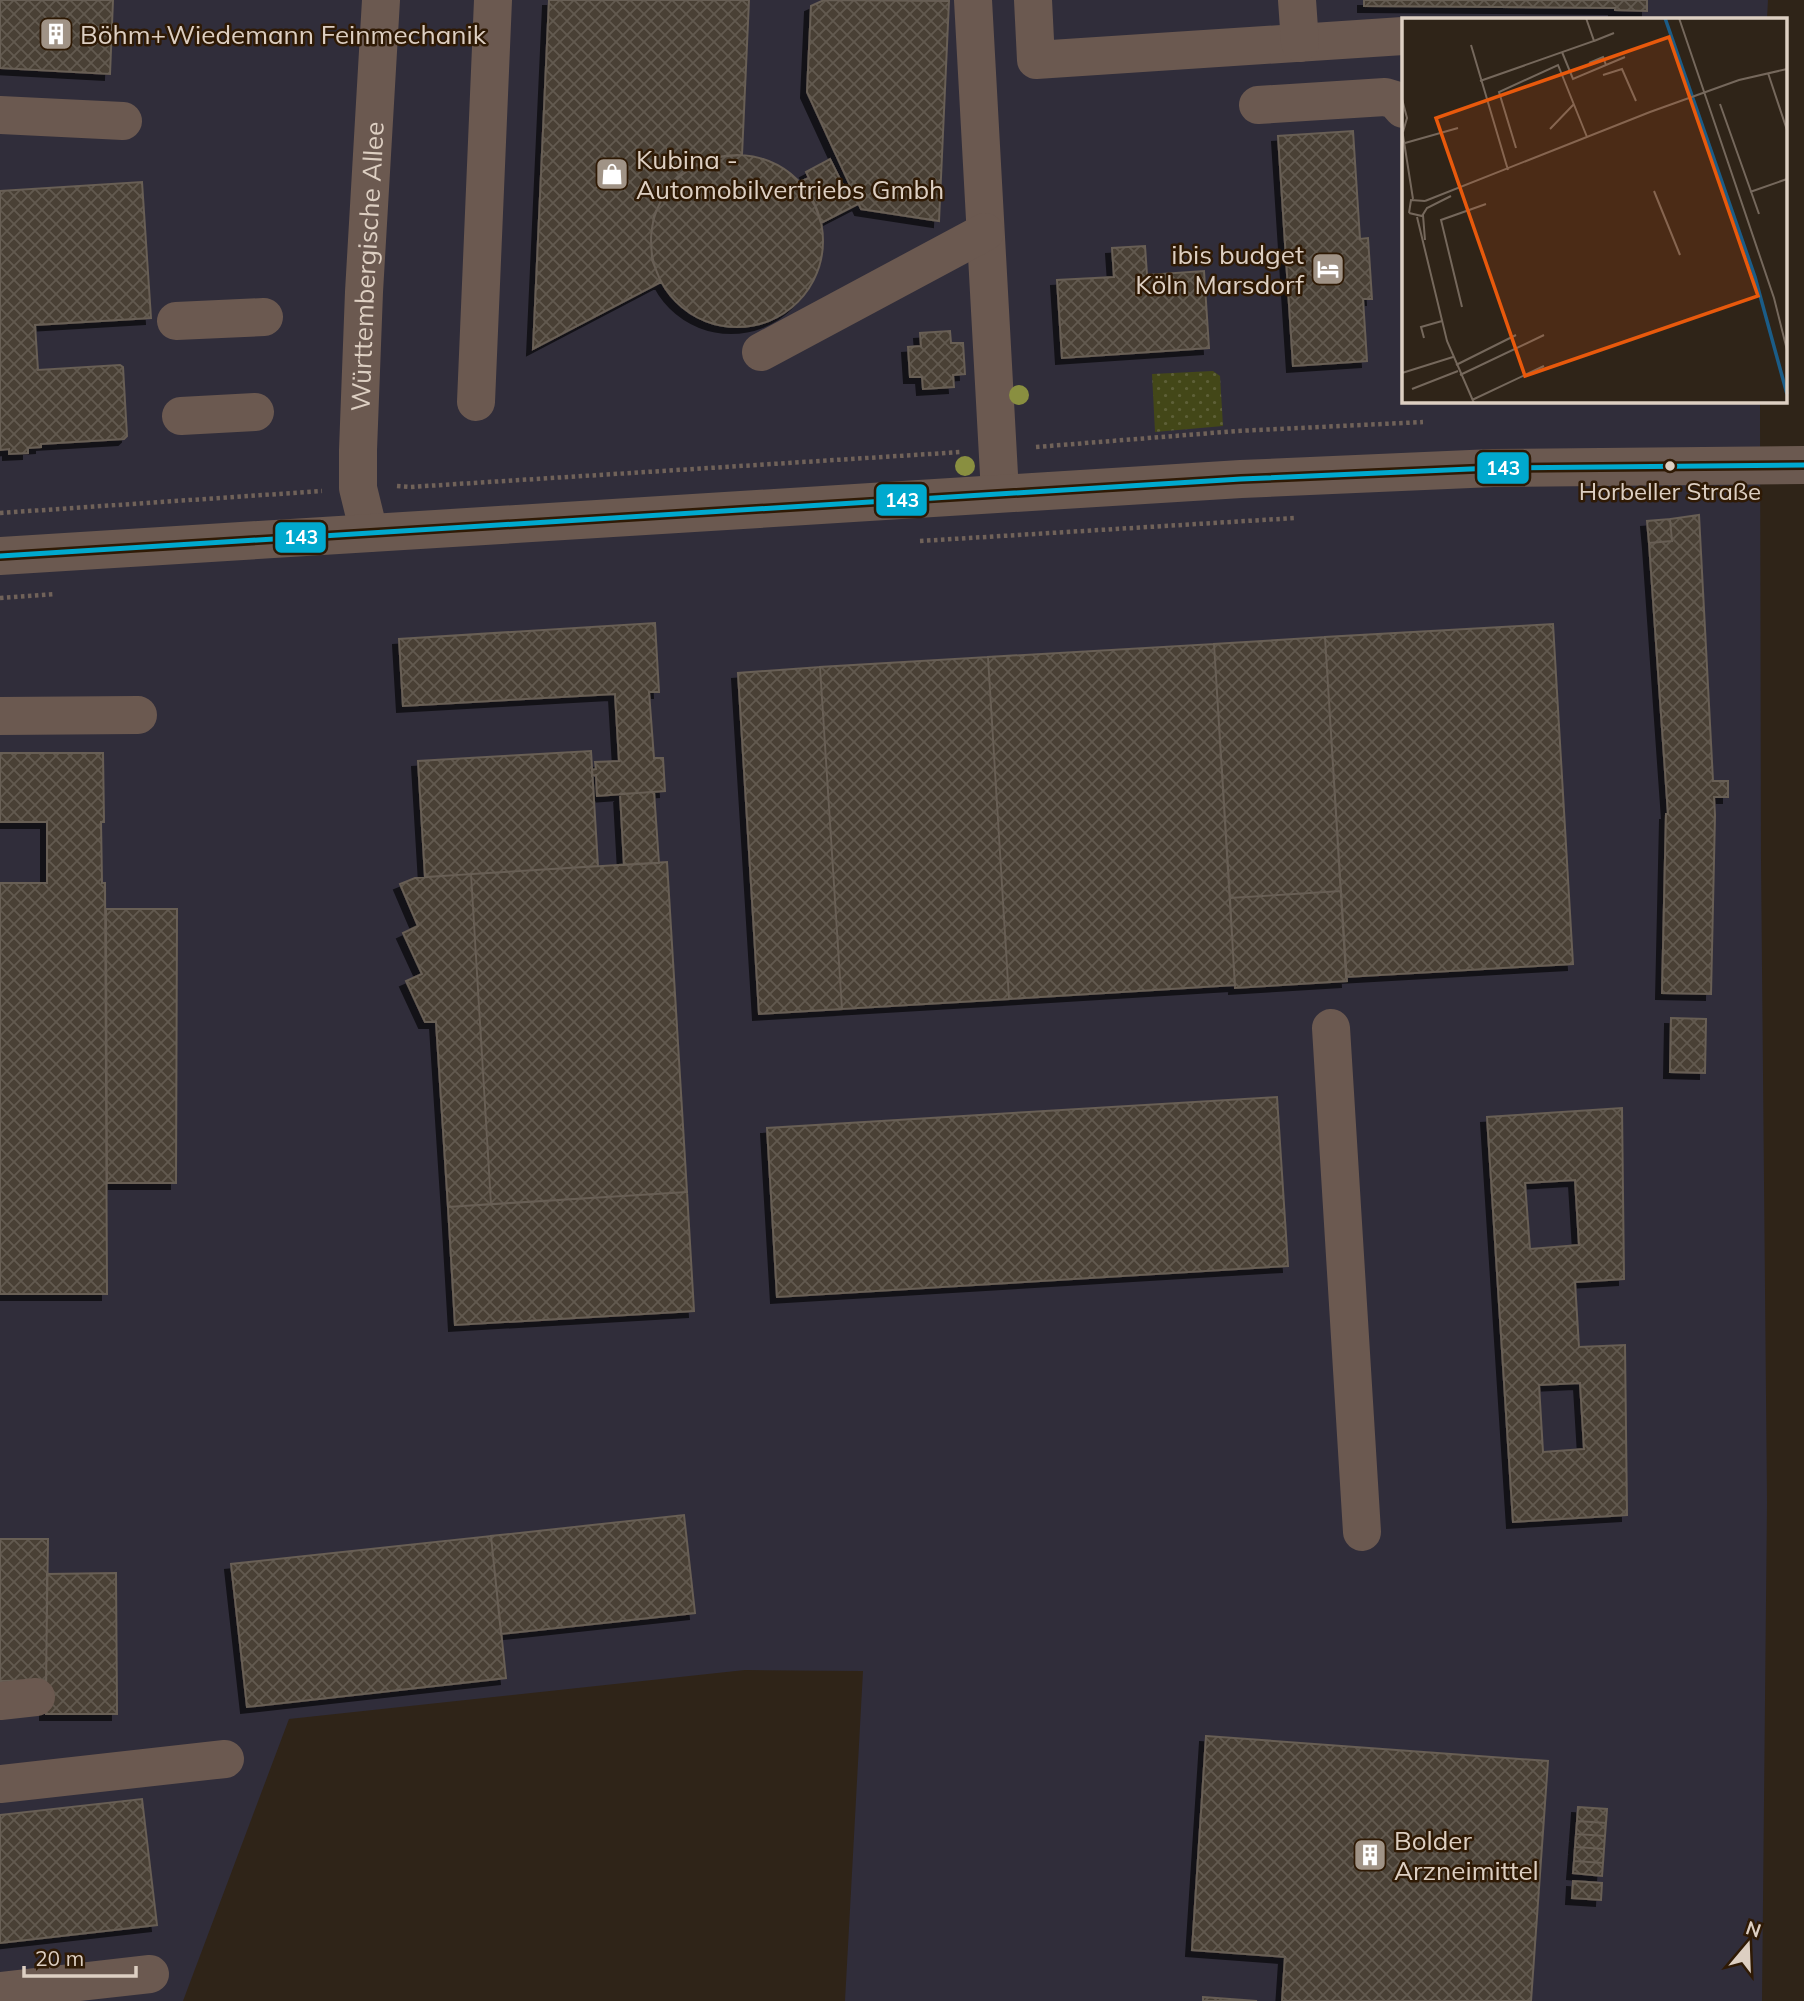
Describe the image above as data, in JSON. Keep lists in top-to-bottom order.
{
  "streets": {
    "street": ["Württembergische Allee"]
  },
  "places": {
    "building": ["Böhm+Wiedemann Feinmechanik", "Bolder Arzneimittel"],
    "shop": ["Kubina - Automobilvertriebs Gmbh"],
    "hotel": ["ibis budget Köln Marsdorf"],
    "other": ["Horbeller Straße"]
  },
  "lines": ["transit line 143"],
  "scale_bar": "20 m",
  "north": "top"
}
